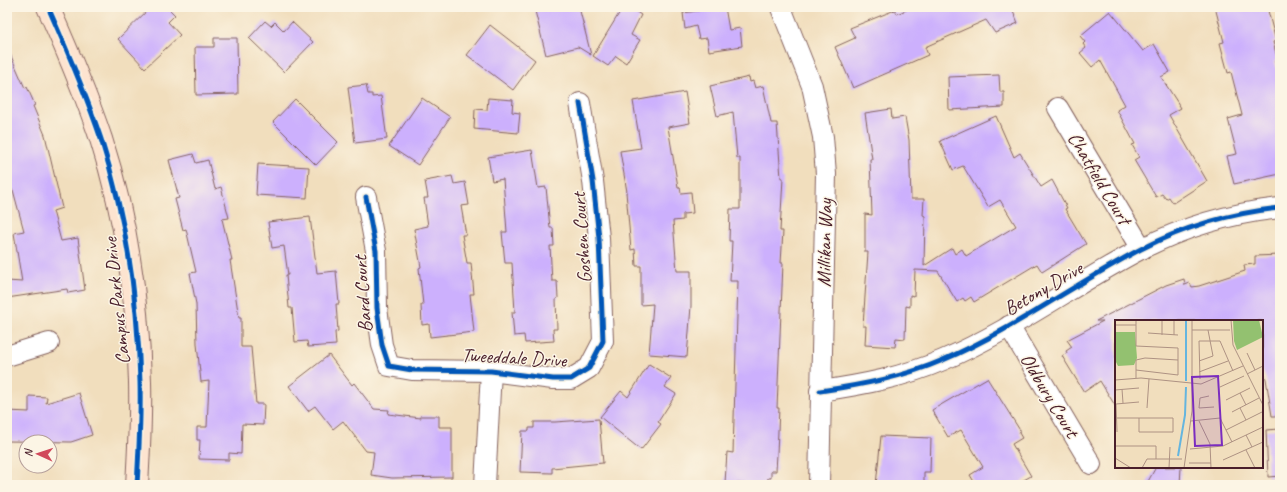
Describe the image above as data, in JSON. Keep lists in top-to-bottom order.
{
  "streets": {
    "street": [
      "Chatfield Court",
      "Goshen Court",
      "Millikan Way",
      "Betony Drive",
      "Bard Court",
      "Campus Park Drive",
      "Tweeddale Drive",
      "Oldbury Court"
    ]
  },
  "crossings": [
    ["Chatfield Court", "Betony Drive"],
    ["Goshen Court", "Tweeddale Drive"],
    ["Millikan Way", "Betony Drive"],
    ["Betony Drive", "Oldbury Court"],
    ["Bard Court", "Tweeddale Drive"]
  ],
  "north": "left"
}
